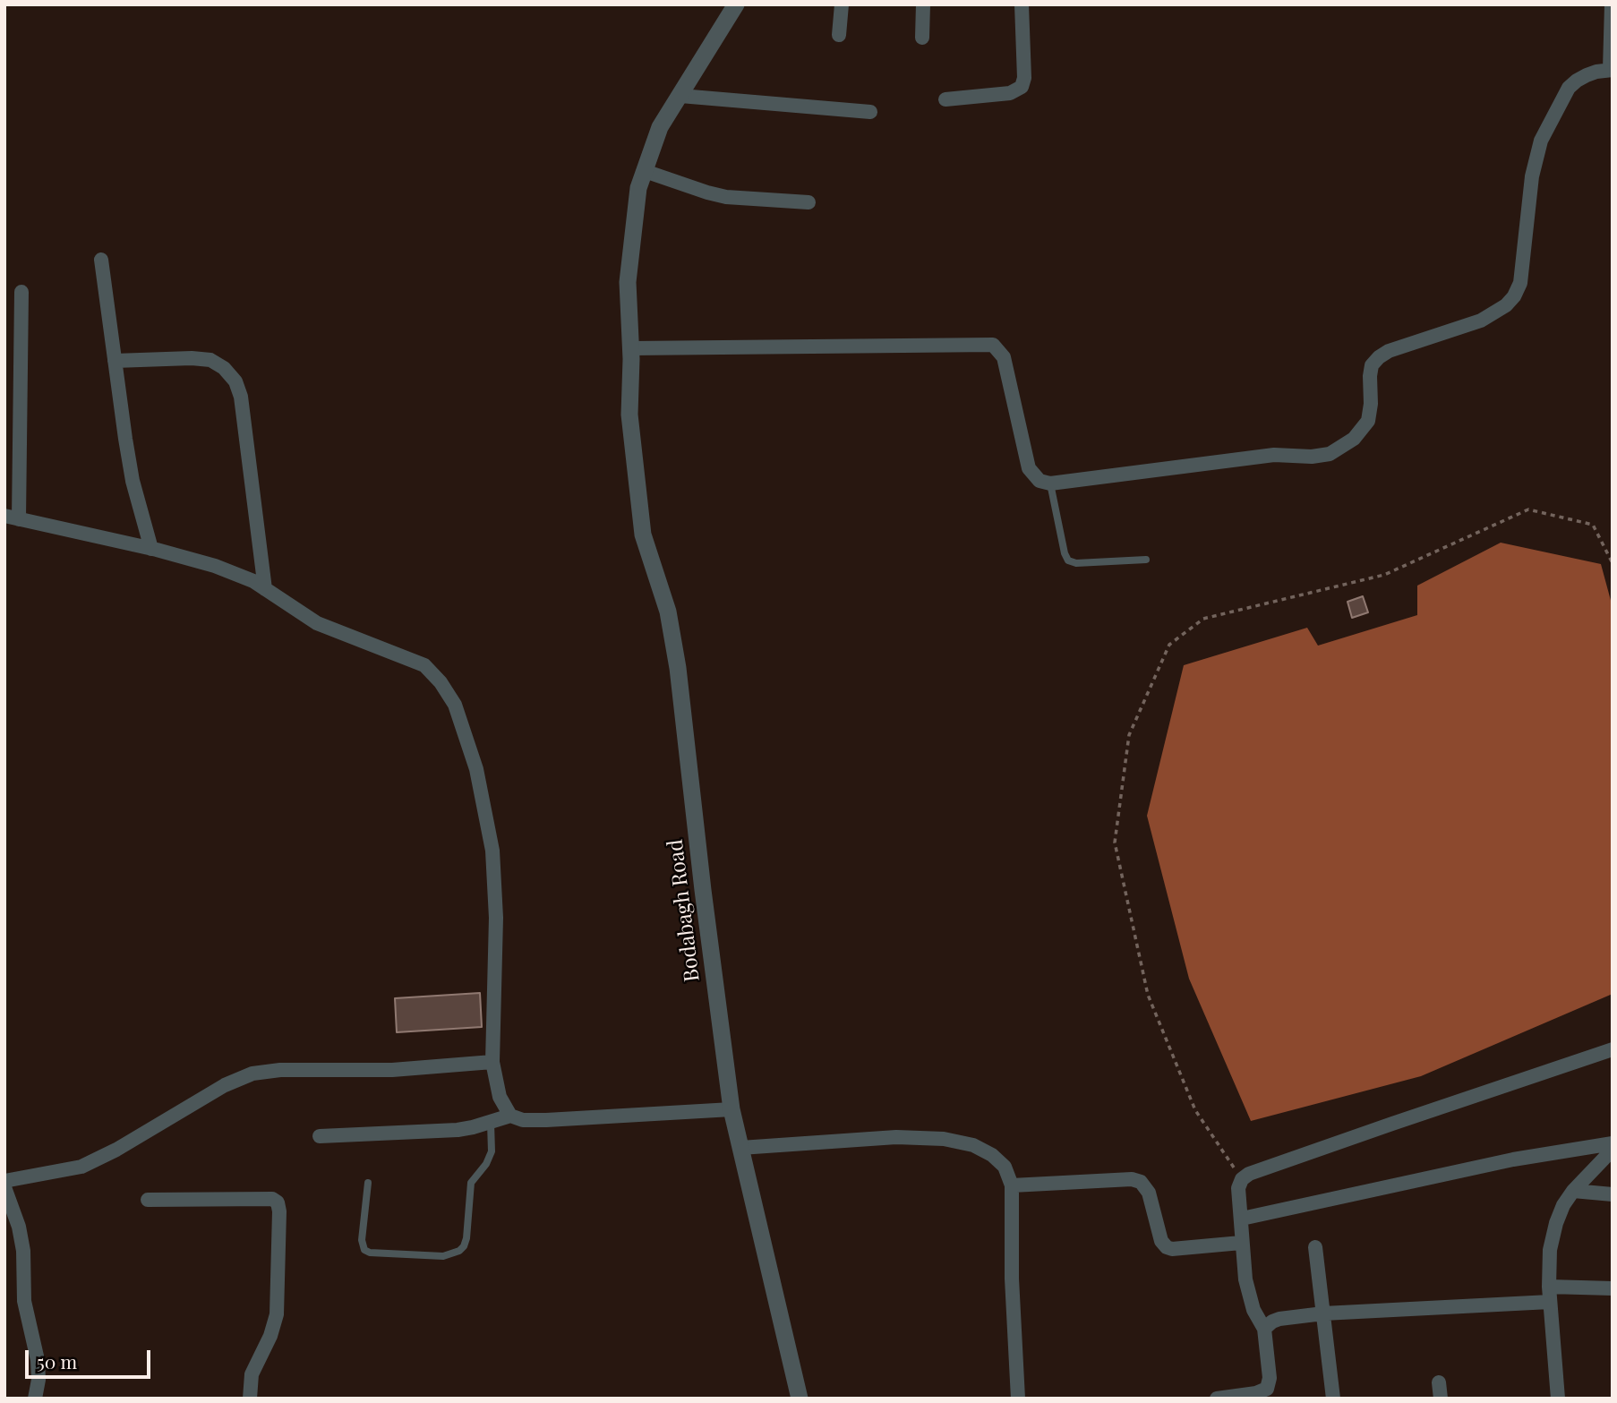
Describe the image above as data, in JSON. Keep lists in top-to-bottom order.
{
  "streets": {
    "street": ["Bodabagh Road"]
  },
  "scale_bar": "50 m"
}
